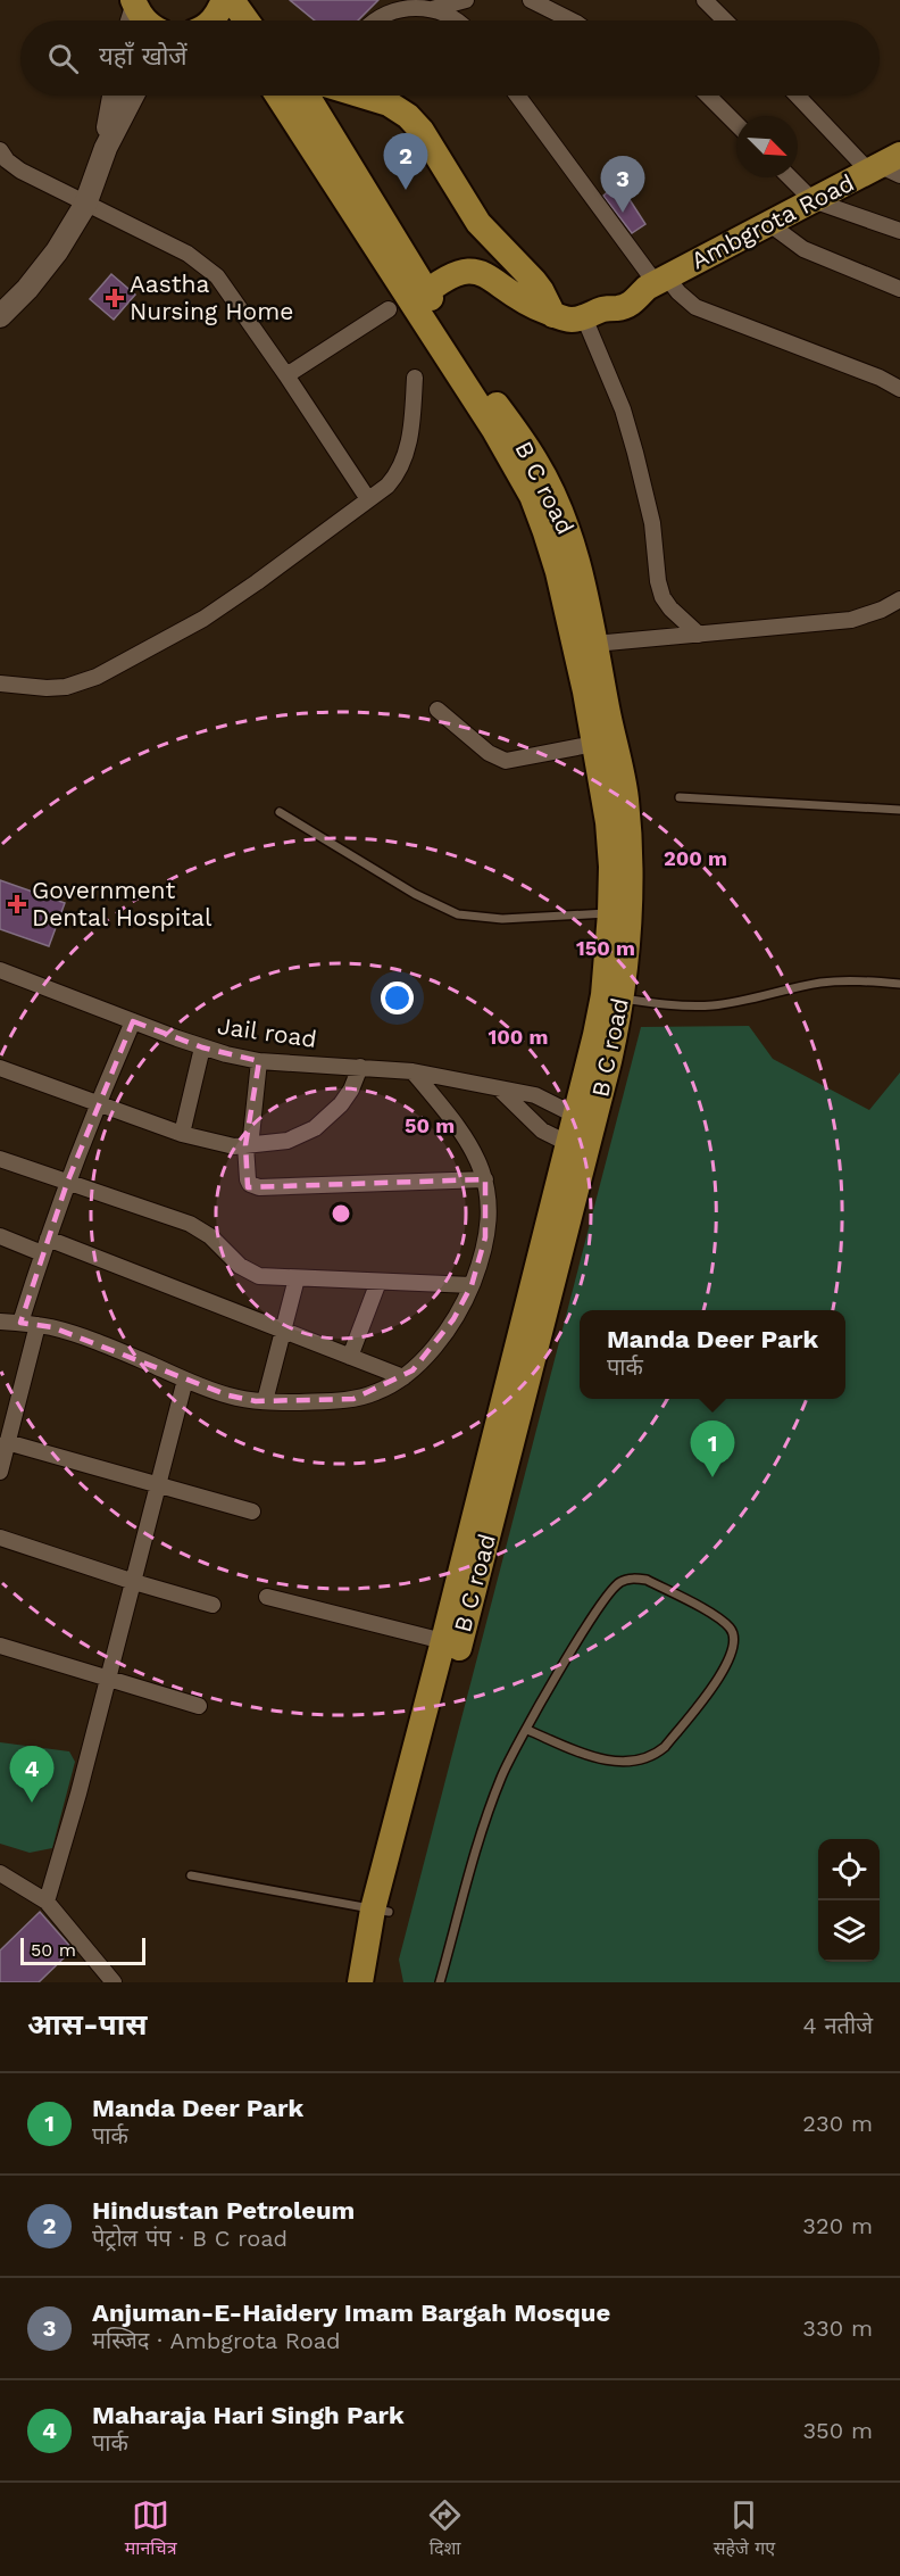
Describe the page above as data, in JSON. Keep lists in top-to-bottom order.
{
  "streets": {
    "main road": ["Ambgrota Road", "B C road"],
    "street": ["Jail road"]
  },
  "places": {
    "health": ["Aastha Nursing Home", "Government Dental Hospital"]
  },
  "scale_bar": "50 m",
  "north": "bottom right",
  "page": {
    "search": "यहाँ खोजें",
    "pins": [
      "2",
      "3",
      "1",
      "4"
    ],
    "popup": ["Manda Deer Park", "पार्क"],
    "scale": "50 m",
    "heading": ["आस-पास", "4 नतीजे"],
    "list": [
      {
        "mark": "1",
        "name": "Manda Deer Park",
        "note": "पार्क",
        "value": "230 m"
      },
      {
        "mark": "2",
        "name": "Hindustan Petroleum",
        "note": "पेट्रोल पंप · B C road",
        "value": "320 m"
      },
      {
        "mark": "3",
        "name": "Anjuman-E-Haidery Imam Bargah Mosque",
        "note": "मस्जिद · Ambgrota Road",
        "value": "330 m"
      },
      {
        "mark": "4",
        "name": "Maharaja Hari Singh Park",
        "note": "पार्क",
        "value": "350 m"
      }
    ],
    "nav": ["मानचित्र", "दिशा", "सहेजे गए"]
  },
  "rings": [
    "200 m",
    "150 m",
    "100 m",
    "50 m"
  ]
}
